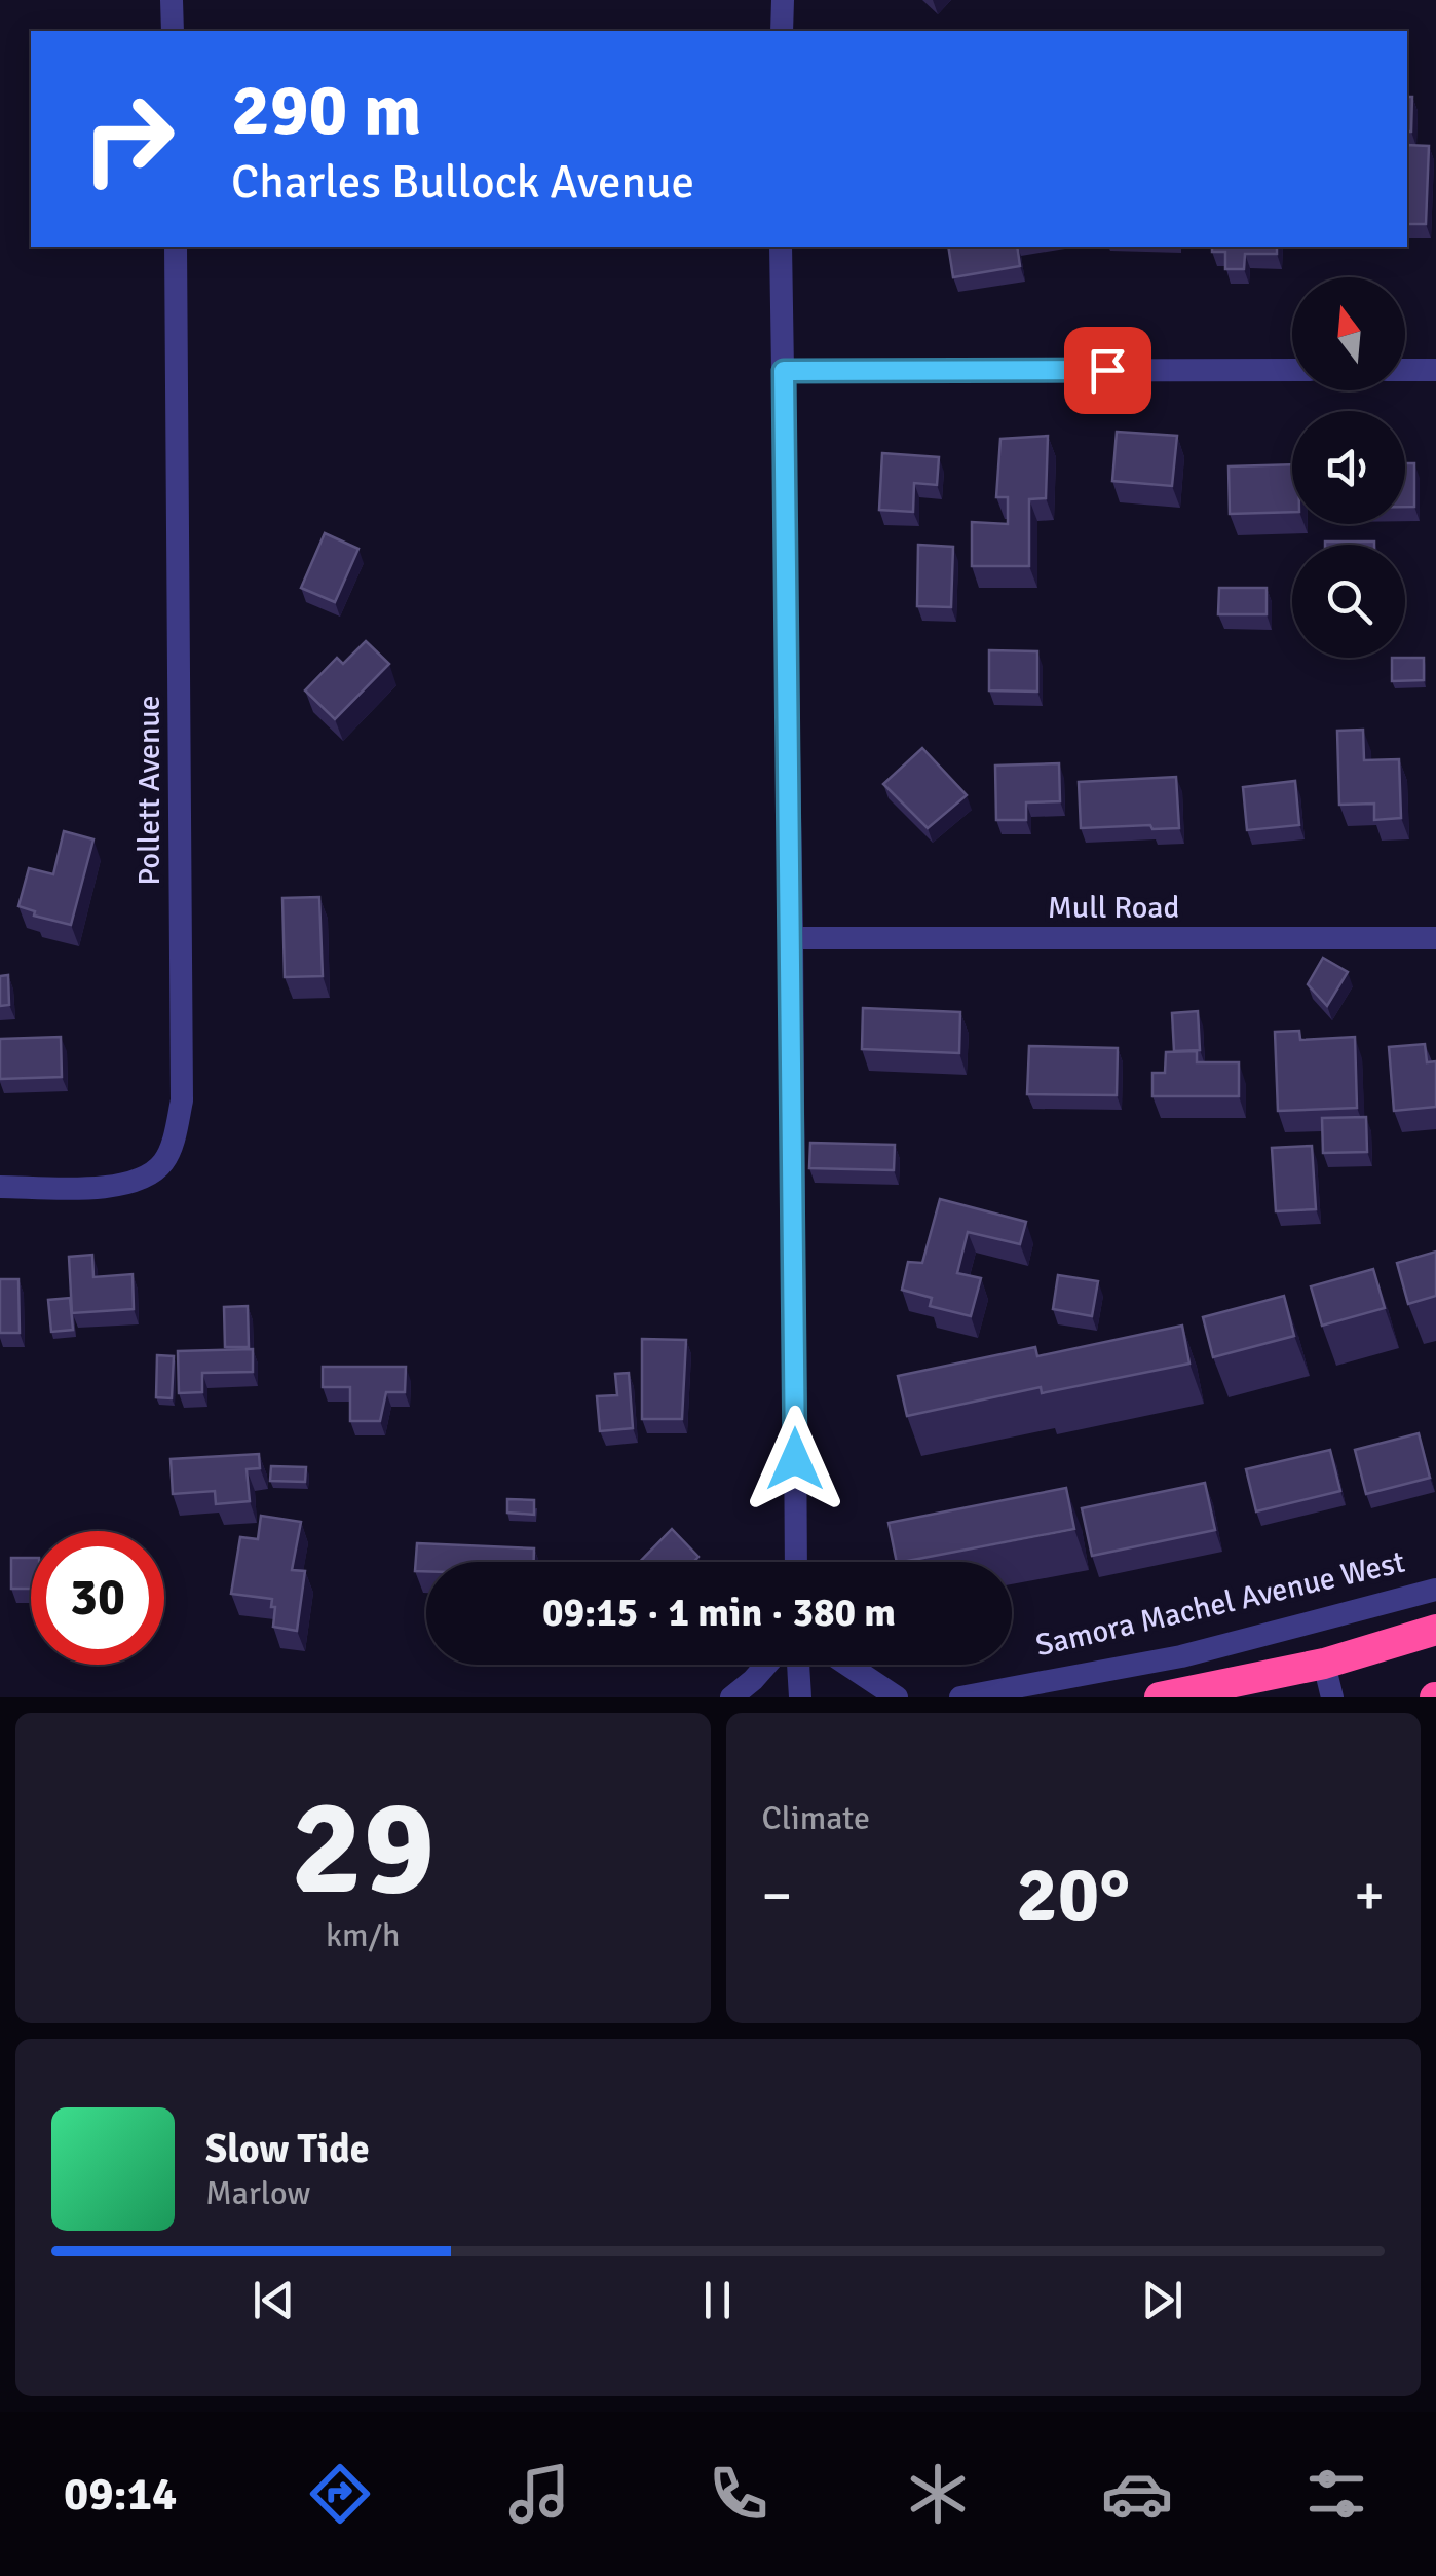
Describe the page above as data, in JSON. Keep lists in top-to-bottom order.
{
  "streets": {
    "street": ["Pollett Avenue", "Mull Road", "Samora Machel Avenue West"]
  },
  "north": "top",
  "page": {
    "turn": ["290 m", "Charles Bullock Avenue"],
    "limit": "30",
    "trip": "09:15 · 1 min · 380 m",
    "tile": [
      ["29", "km/h"],
      "Climate"
    ],
    "heat": ["−", "20°", "+"],
    "song": ["Slow Tide", "Marlow"],
    "tabs": "09:14"
  }
}
